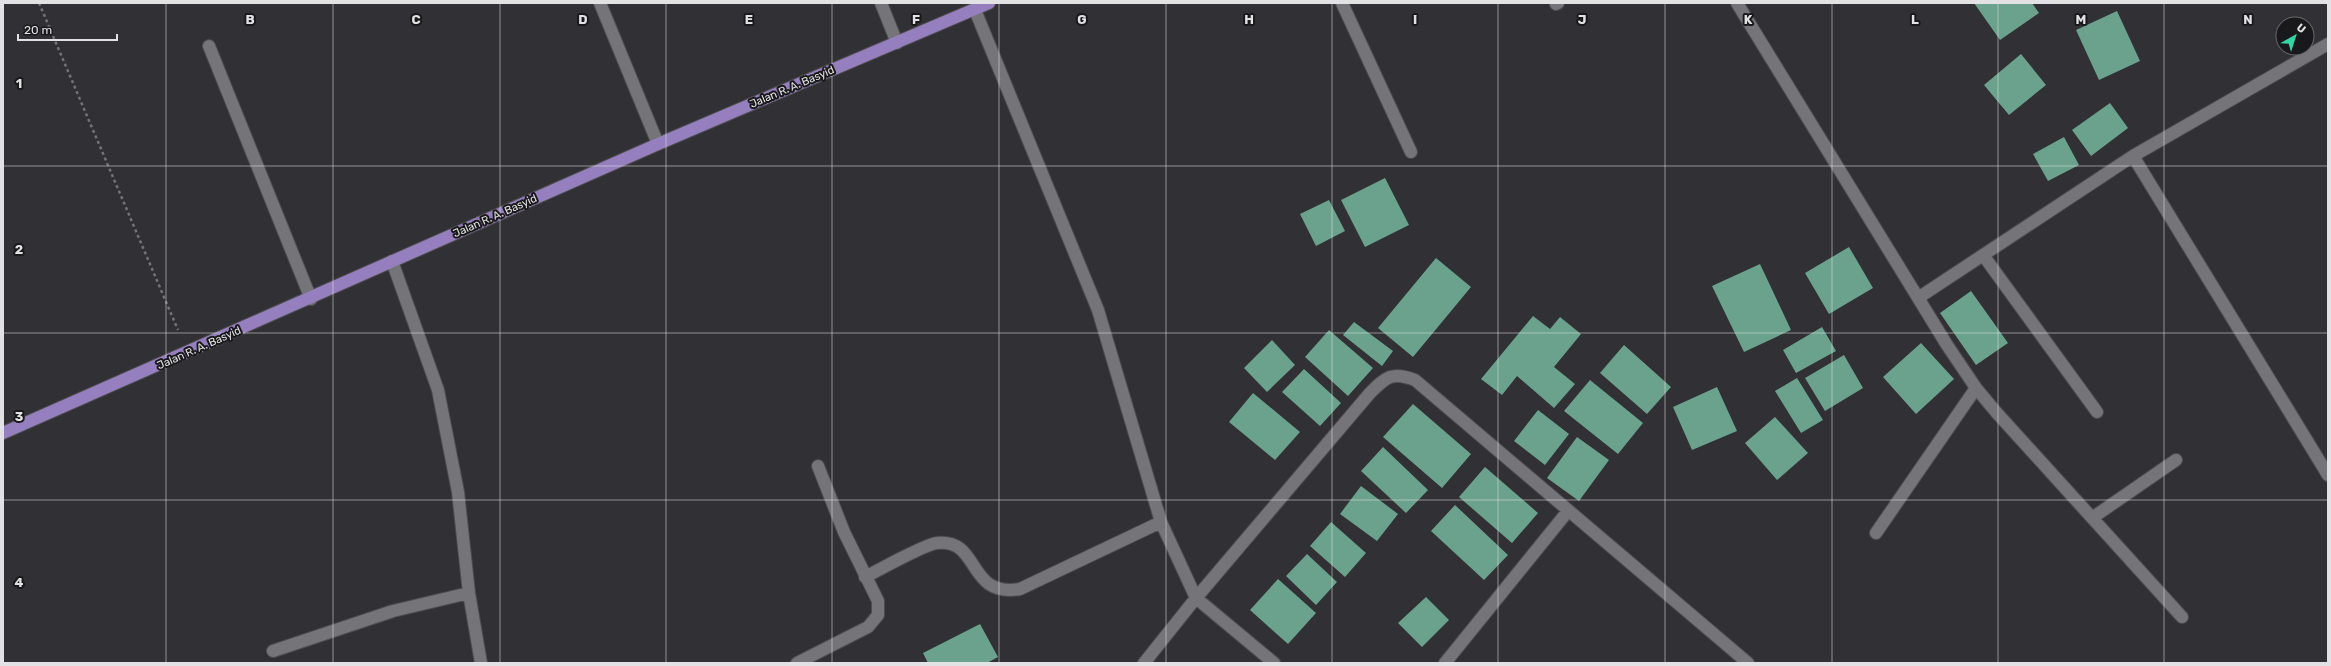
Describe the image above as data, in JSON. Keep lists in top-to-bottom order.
{
  "streets": {
    "main road": ["Jalan R. A. Basyid"]
  },
  "scale_bar": "20 m",
  "north": "top right",
  "grid": {
    "columns": [
      "B",
      "C",
      "D",
      "E",
      "F",
      "G",
      "H",
      "I",
      "J",
      "K",
      "L",
      "M",
      "N"
    ],
    "rows": [
      "1",
      "2",
      "3",
      "4"
    ]
  }
}
